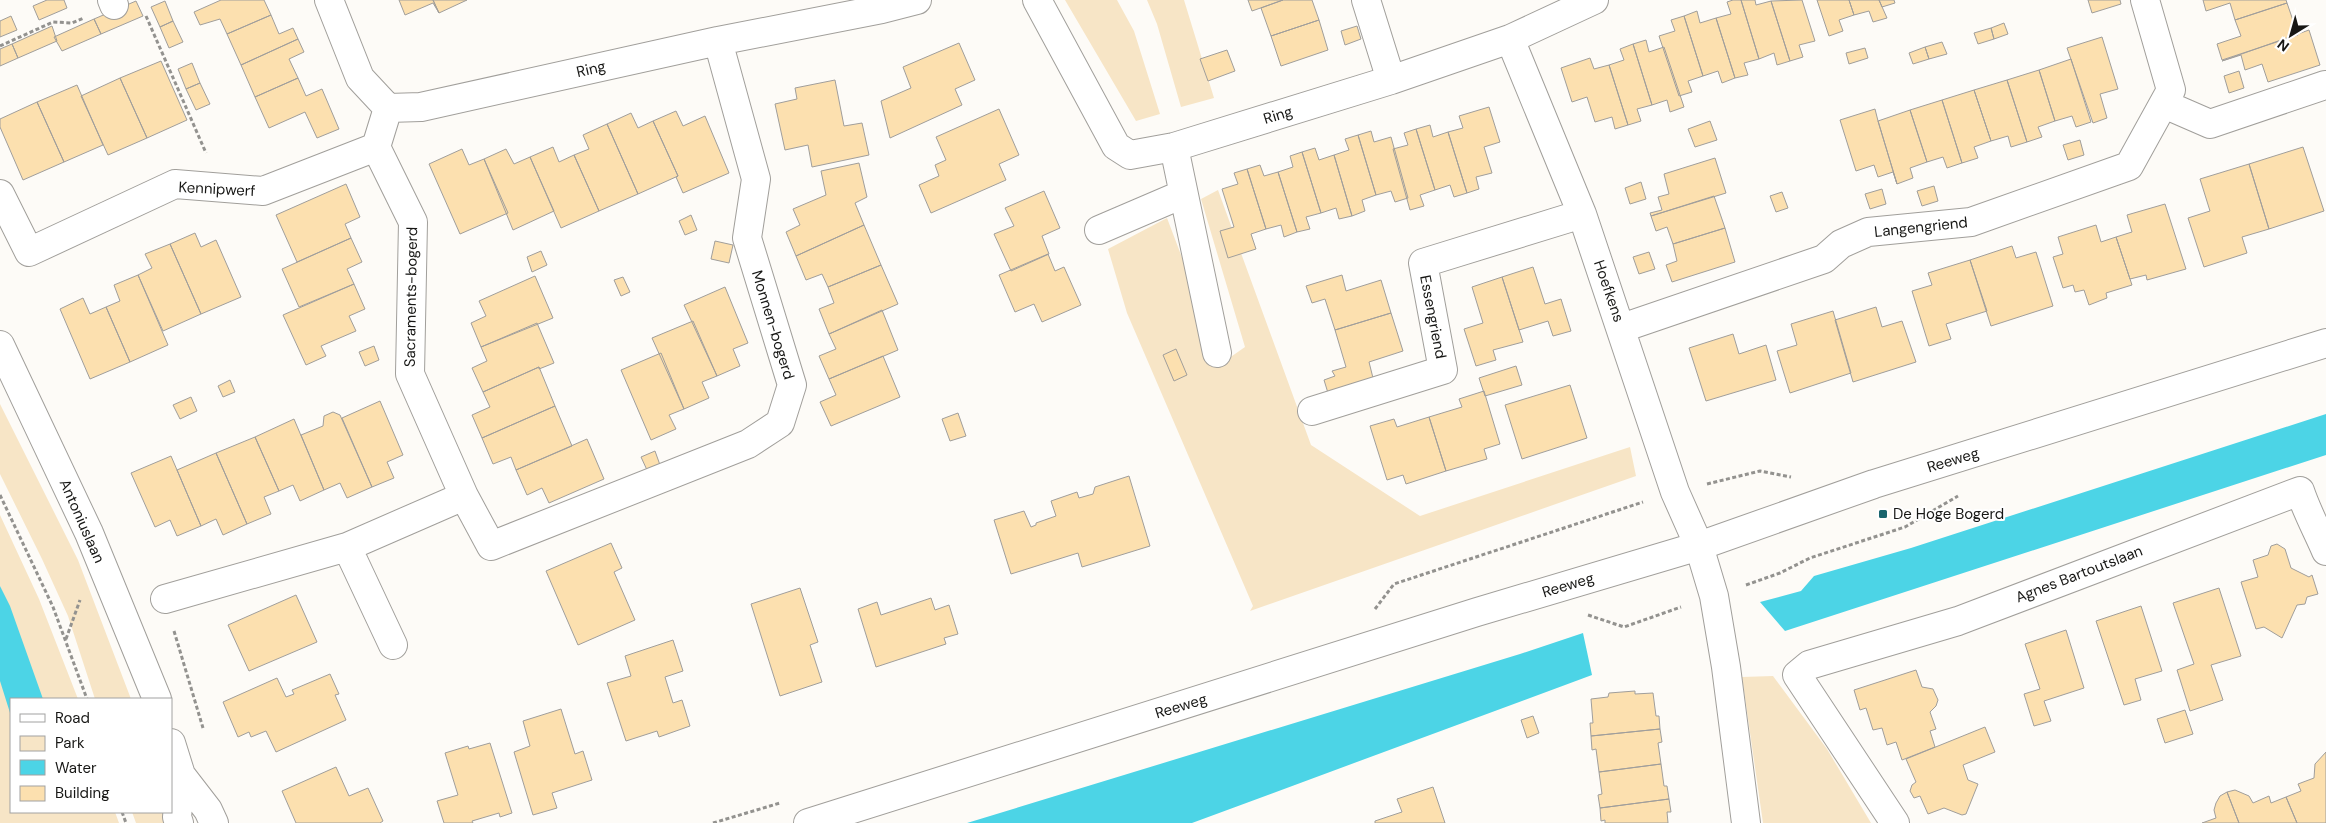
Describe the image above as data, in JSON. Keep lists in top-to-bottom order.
{
  "streets": {
    "street": [
      "Ring",
      "Kennipwerf",
      "Langengriend",
      "Hoefkens",
      "Sacraments-bogerd",
      "Essengriend",
      "Monnen-bogerd",
      "Reeweg",
      "Antoniuslaan",
      "Agnes Bartoutslaan"
    ]
  },
  "crossings": [
    ["Ring", "Hoefkens"],
    ["Ring", "Monnen-bogerd"],
    ["Kennipwerf", "Sacraments-bogerd"],
    ["Langengriend", "Hoefkens"],
    ["Hoefkens", "Essengriend"],
    ["Hoefkens", "Reeweg"],
    ["Sacraments-bogerd", "Monnen-bogerd"]
  ],
  "places": {
    "transit": ["De Hoge Bogerd"]
  },
  "legend": [
    "Road",
    "Park",
    "Water",
    "Building"
  ],
  "north": "bottom left"
}
